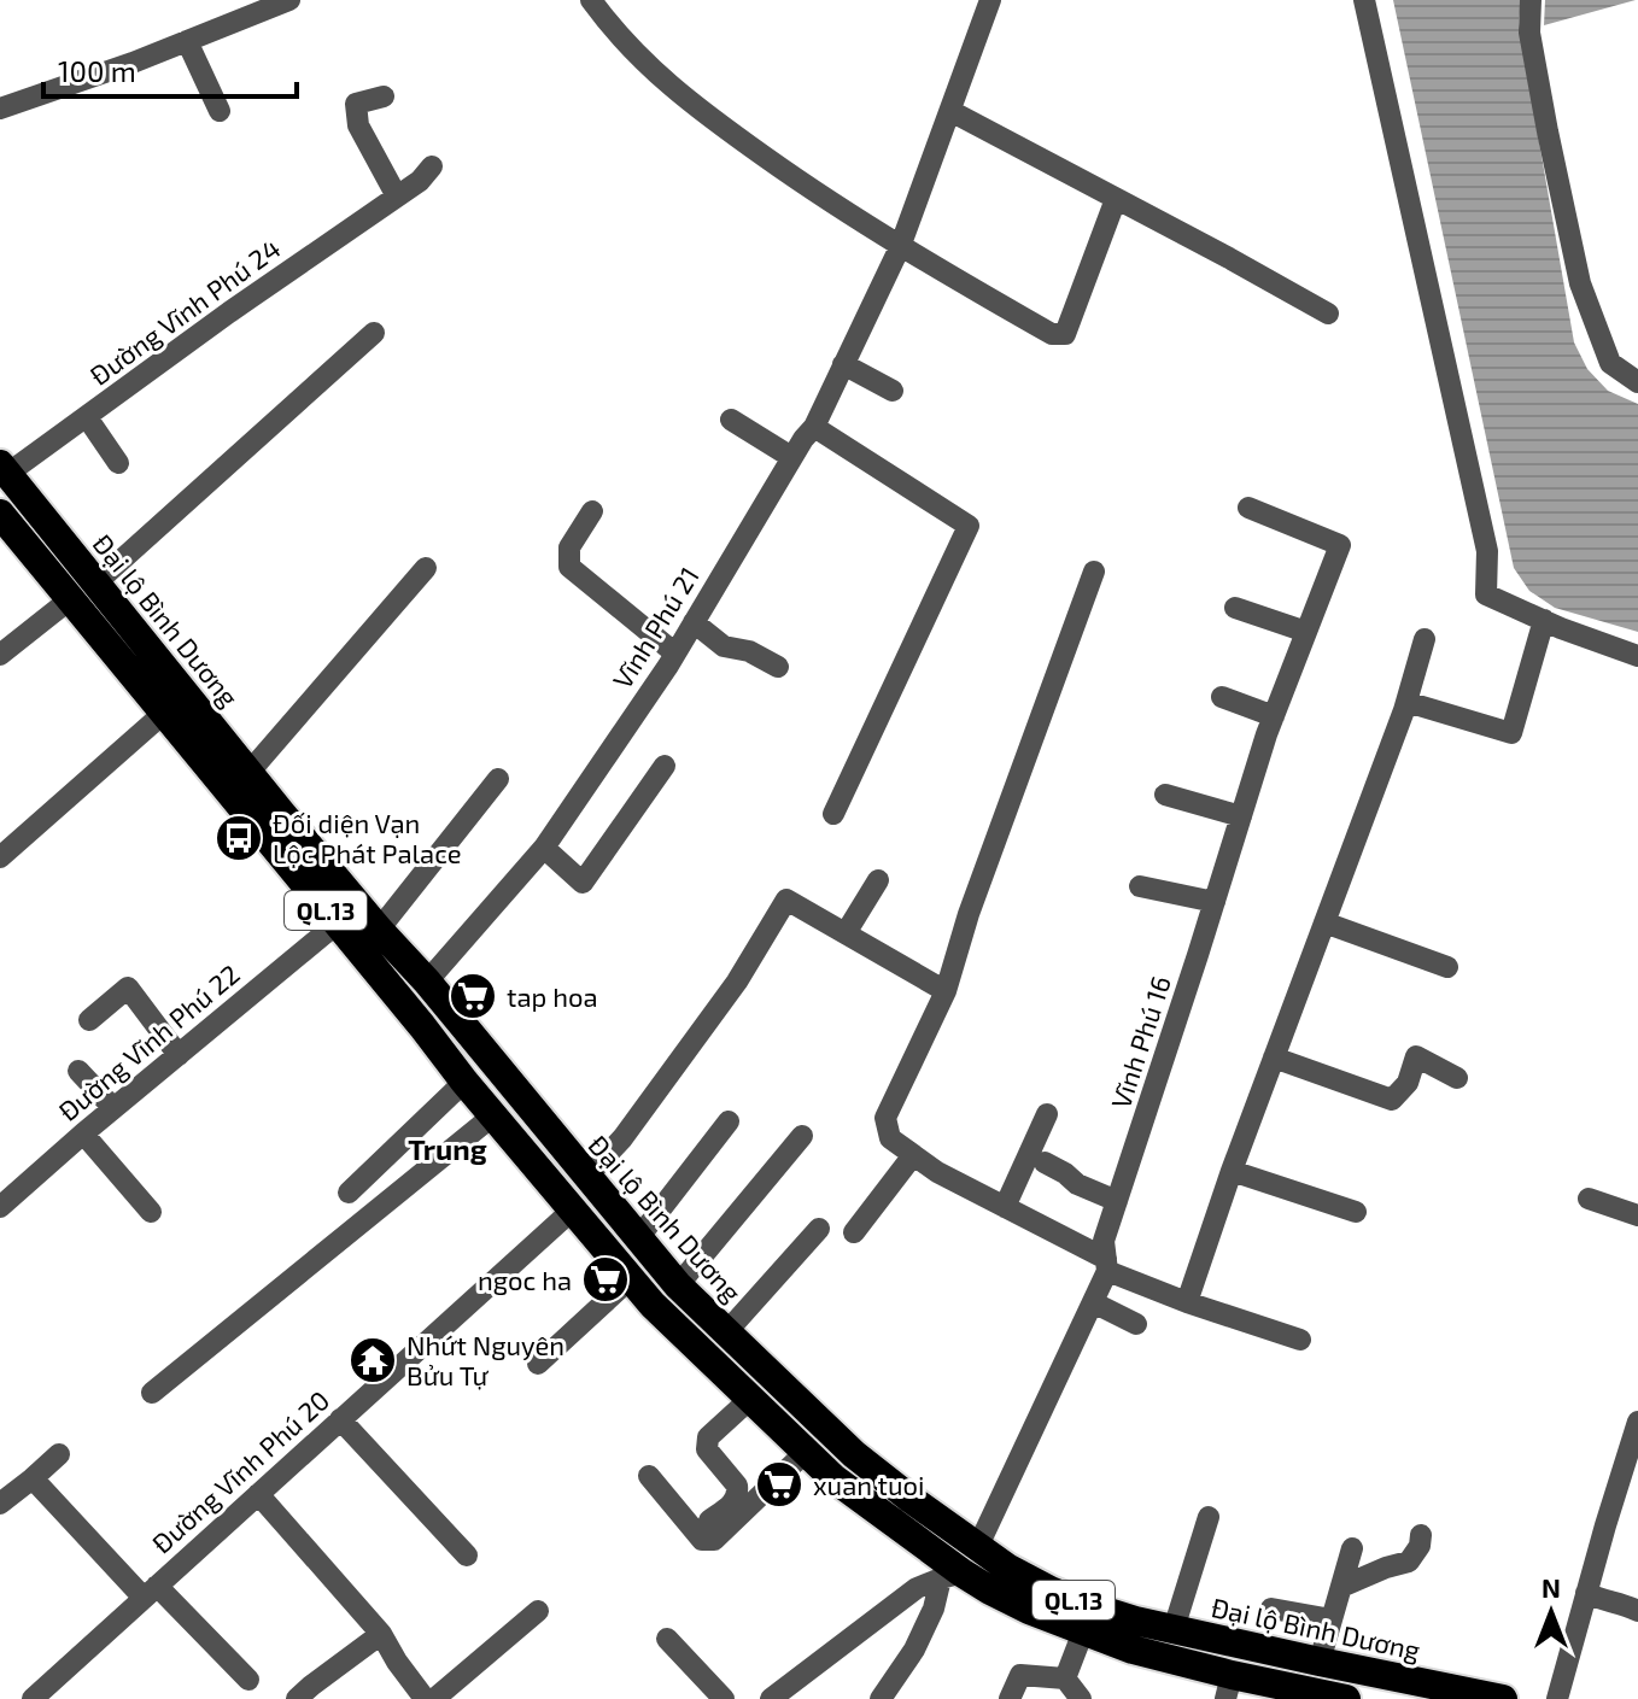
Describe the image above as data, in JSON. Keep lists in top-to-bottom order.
{
  "streets": {
    "highway": ["Đại lộ Bình Dương", "QL.13"],
    "street": [
      "Đường Vĩnh Phú 24",
      "Vĩnh Phú 21",
      "Đường Vĩnh Phú 22",
      "Vĩnh Phú 16",
      "Đường Vĩnh Phú 20"
    ]
  },
  "crossings": [
    ["Đường Vĩnh Phú 24", "Đại lộ Bình Dương"],
    ["Đại lộ Bình Dương", "Vĩnh Phú 21"],
    ["Đại lộ Bình Dương", "Vĩnh Phú 16"],
    ["QL.13", "Đường Vĩnh Phú 22"],
    ["QL.13", "Đường Vĩnh Phú 20"]
  ],
  "districts": ["Trung"],
  "places": {
    "bus stop": ["Đối diện Vạn Lộc Phát Palace"],
    "supermarket": ["tap hoa", "ngoc ha", "xuan tuoi"],
    "temple": ["Nhứt Nguyên Bửu Tự"]
  },
  "scale_bar": "100 m",
  "north": "top"
}
